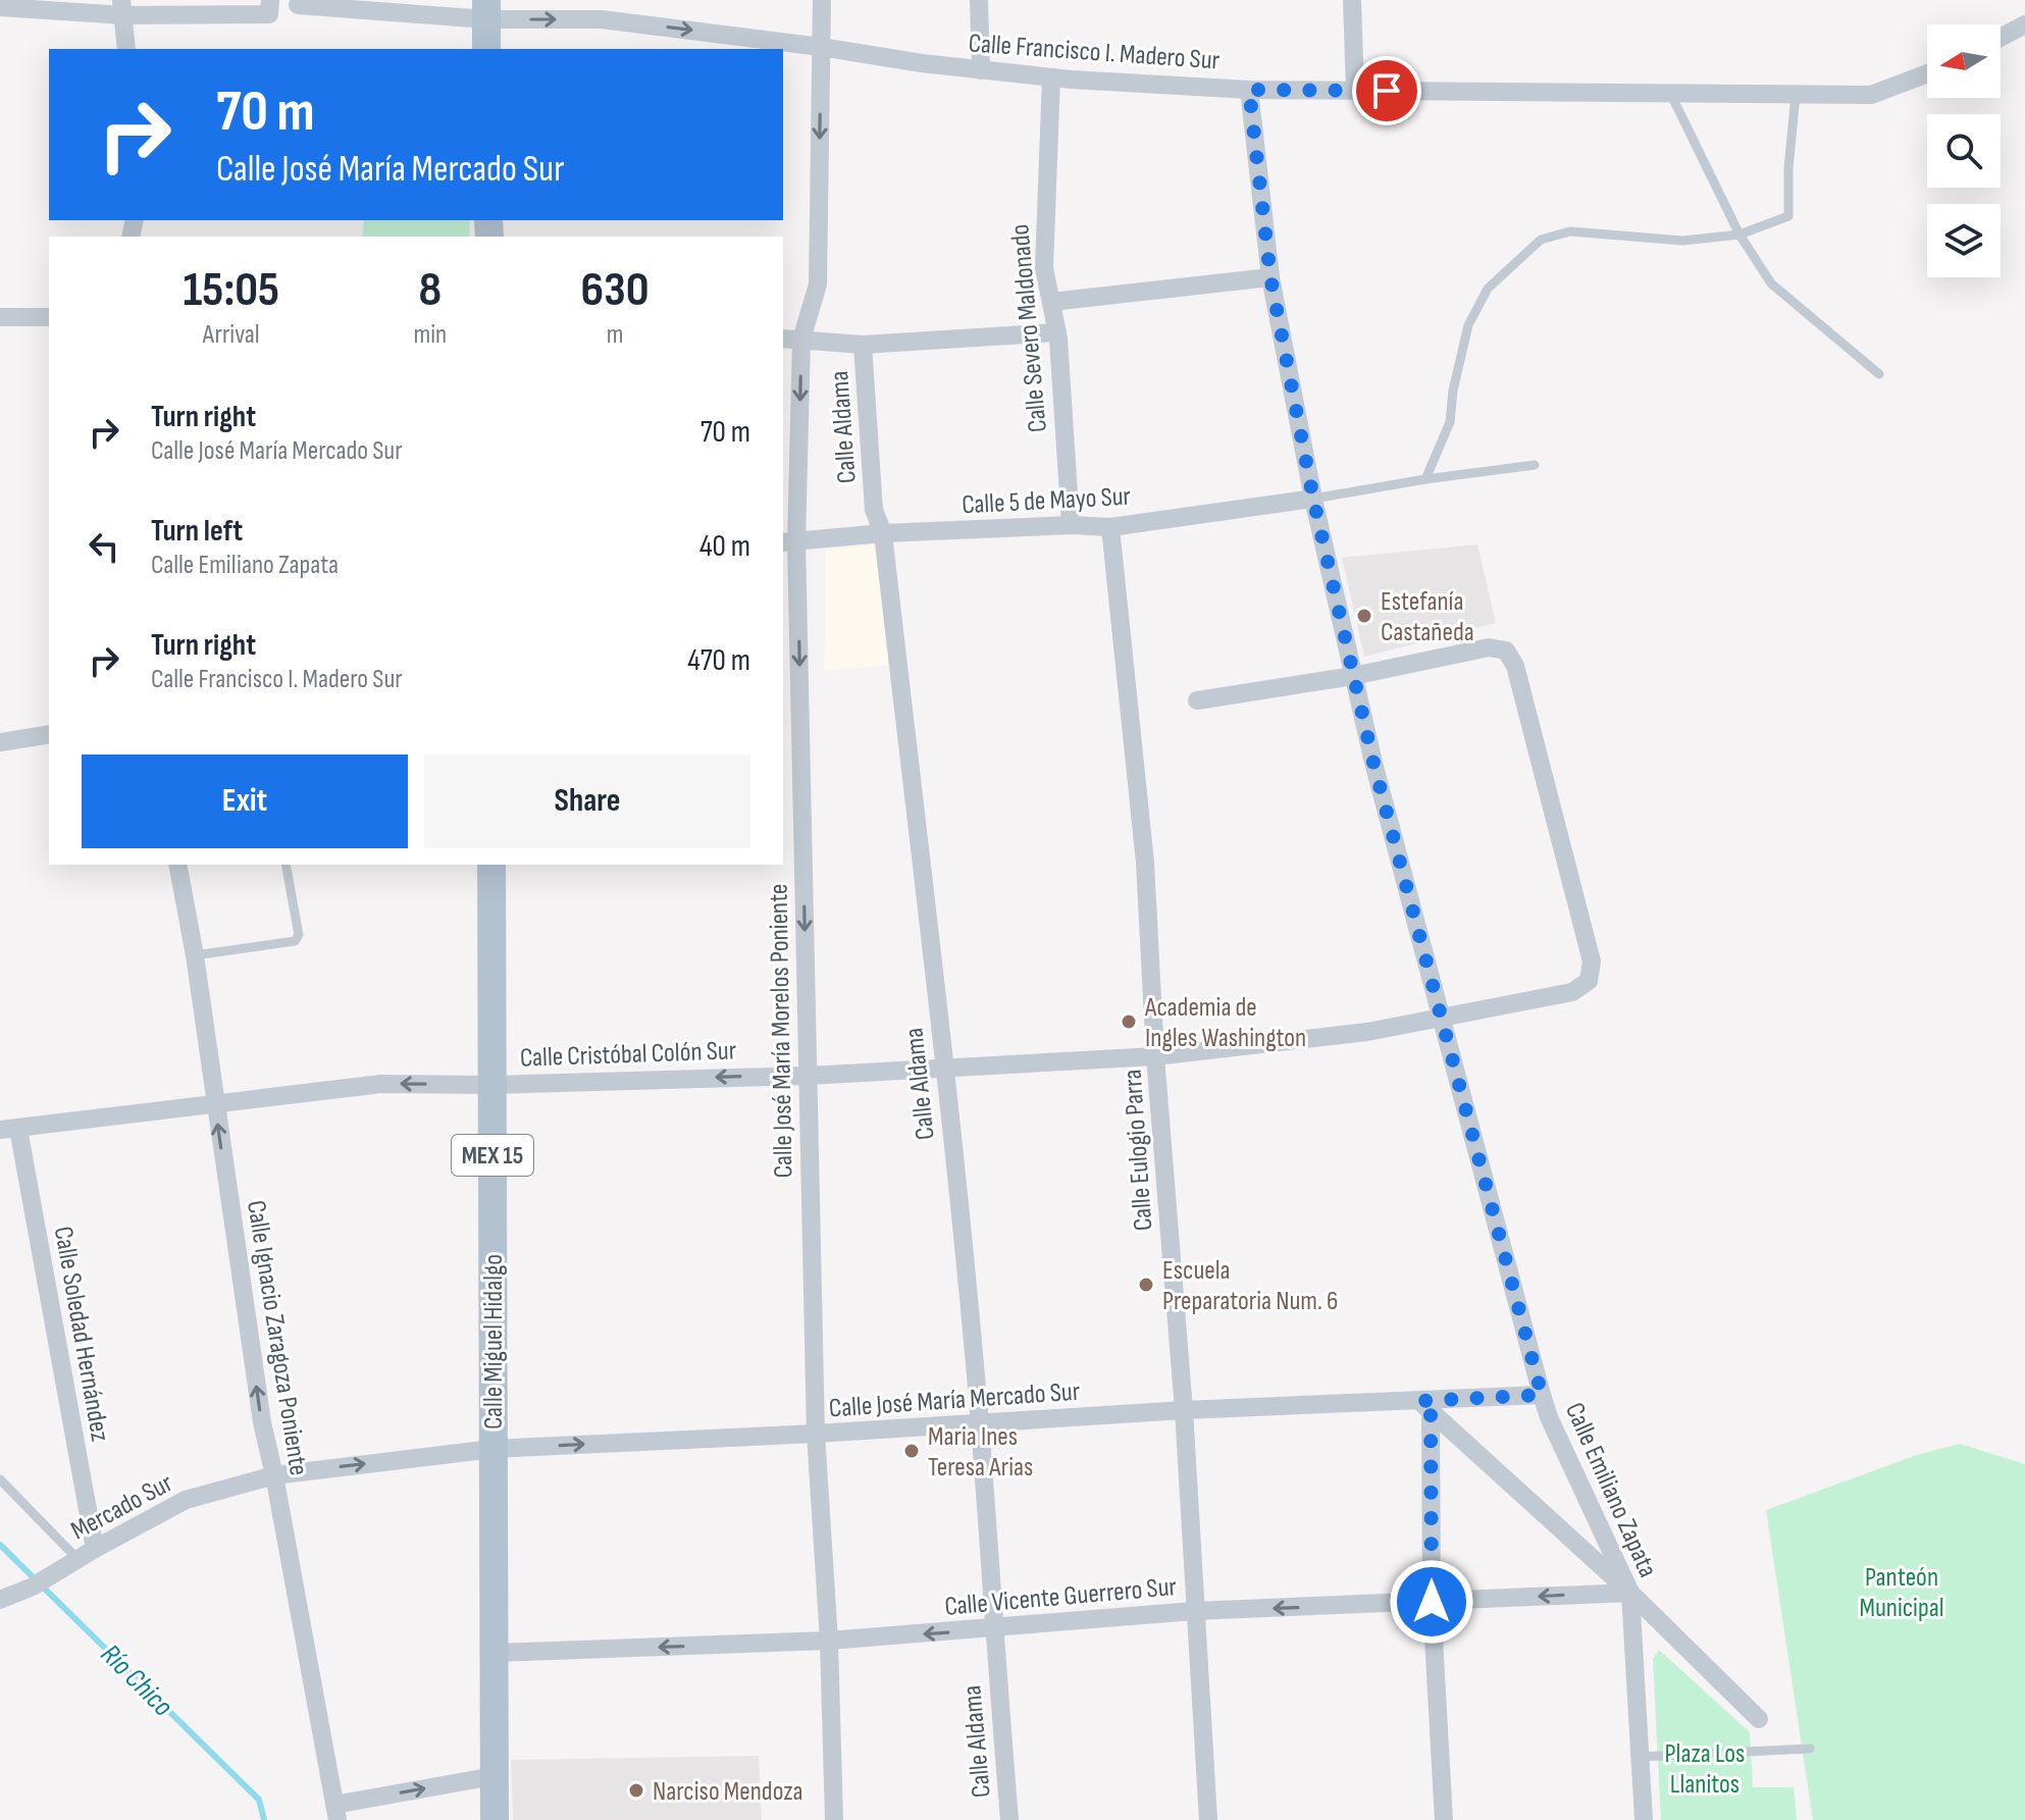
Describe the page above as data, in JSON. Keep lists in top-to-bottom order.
{
  "streets": {
    "main road": ["MEX 15", "Calle Miguel Hidalgo"],
    "street": [
      "Calle Francisco I. Madero Sur",
      "Calle Severo Maldonado",
      "Calle Aldama",
      "Calle 5 de Mayo Sur",
      "Calle José María Morelos Poniente",
      "Calle Cristóbal Colón Sur",
      "Calle Eulogio Parra",
      "Calle Soledad Hernández",
      "Calle Ignacio Zaragoza Poniente",
      "Calle José María Mercado Sur",
      "Calle Emiliano Zapata",
      "Mercado Sur",
      "Calle Vicente Guerrero Sur"
    ]
  },
  "crossings": [
    ["Calle Francisco I. Madero Sur", "Calle Severo Maldonado"],
    ["Calle Francisco I. Madero Sur", "Calle José María Morelos Poniente"],
    ["Calle Francisco I. Madero Sur", "Calle Emiliano Zapata"],
    ["Calle Severo Maldonado", "Calle 5 de Mayo Sur"],
    ["Calle Aldama", "Calle 5 de Mayo Sur"],
    ["Calle Aldama", "Calle Cristóbal Colón Sur"],
    ["Calle Aldama", "Calle José María Mercado Sur"],
    ["Calle Aldama", "Calle Vicente Guerrero Sur"],
    ["Calle 5 de Mayo Sur", "Calle José María Morelos Poniente"],
    ["Calle 5 de Mayo Sur", "Calle Eulogio Parra"],
    ["Calle 5 de Mayo Sur", "Calle Emiliano Zapata"],
    ["Calle José María Morelos Poniente", "Calle Cristóbal Colón Sur"],
    ["Calle José María Morelos Poniente", "Calle José María Mercado Sur"],
    ["Calle José María Morelos Poniente", "Calle Vicente Guerrero Sur"],
    ["Calle Cristóbal Colón Sur", "Calle Eulogio Parra"],
    ["Calle Cristóbal Colón Sur", "Calle Soledad Hernández"],
    ["Calle Cristóbal Colón Sur", "Calle Ignacio Zaragoza Poniente"],
    ["Calle Cristóbal Colón Sur", "Calle Miguel Hidalgo"],
    ["Calle Cristóbal Colón Sur", "Calle Emiliano Zapata"],
    ["Calle Eulogio Parra", "Calle José María Mercado Sur"],
    ["Calle Eulogio Parra", "Calle Vicente Guerrero Sur"],
    ["Calle Soledad Hernández", "Mercado Sur"],
    ["Calle Ignacio Zaragoza Poniente", "Calle José María Mercado Sur"],
    ["Calle Ignacio Zaragoza Poniente", "Mercado Sur"],
    ["Calle Miguel Hidalgo", "Calle José María Mercado Sur"],
    ["Calle Miguel Hidalgo", "Calle Vicente Guerrero Sur"],
    ["Calle José María Mercado Sur", "Calle Emiliano Zapata"],
    ["Calle José María Mercado Sur", "Mercado Sur"],
    ["Calle Emiliano Zapata", "Calle Vicente Guerrero Sur"]
  ],
  "one_way": [
    "Calle José María Morelos Poniente",
    "Calle Ignacio Zaragoza Poniente",
    "Calle José María Mercado Sur",
    "Calle Vicente Guerrero Sur"
  ],
  "water": ["Río Chico"],
  "parks": ["Panteón Municipal", "Plaza Los Llanitos"],
  "places": [
    "Estefanía Castañeda",
    "Academia de Ingles Washington",
    "Escuela Preparatoria Num. 6",
    "Maria Ines Teresa Arias",
    "Narciso Mendoza"
  ],
  "north": "left",
  "page": {
    "turn": ["70 m", "Calle José María Mercado Sur"],
    "eta": [
      "15:05",
      "Arrival",
      "8",
      "min",
      "630",
      "m"
    ],
    "list": [
      {
        "name": "Turn right",
        "note": "Calle José María Mercado Sur",
        "value": "70 m"
      },
      {
        "name": "Turn left",
        "note": "Calle Emiliano Zapata",
        "value": "40 m"
      },
      {
        "name": "Turn right",
        "note": "Calle Francisco I. Madero Sur",
        "value": "470 m"
      }
    ],
    "buttons": ["Exit", "Share"]
  }
}
